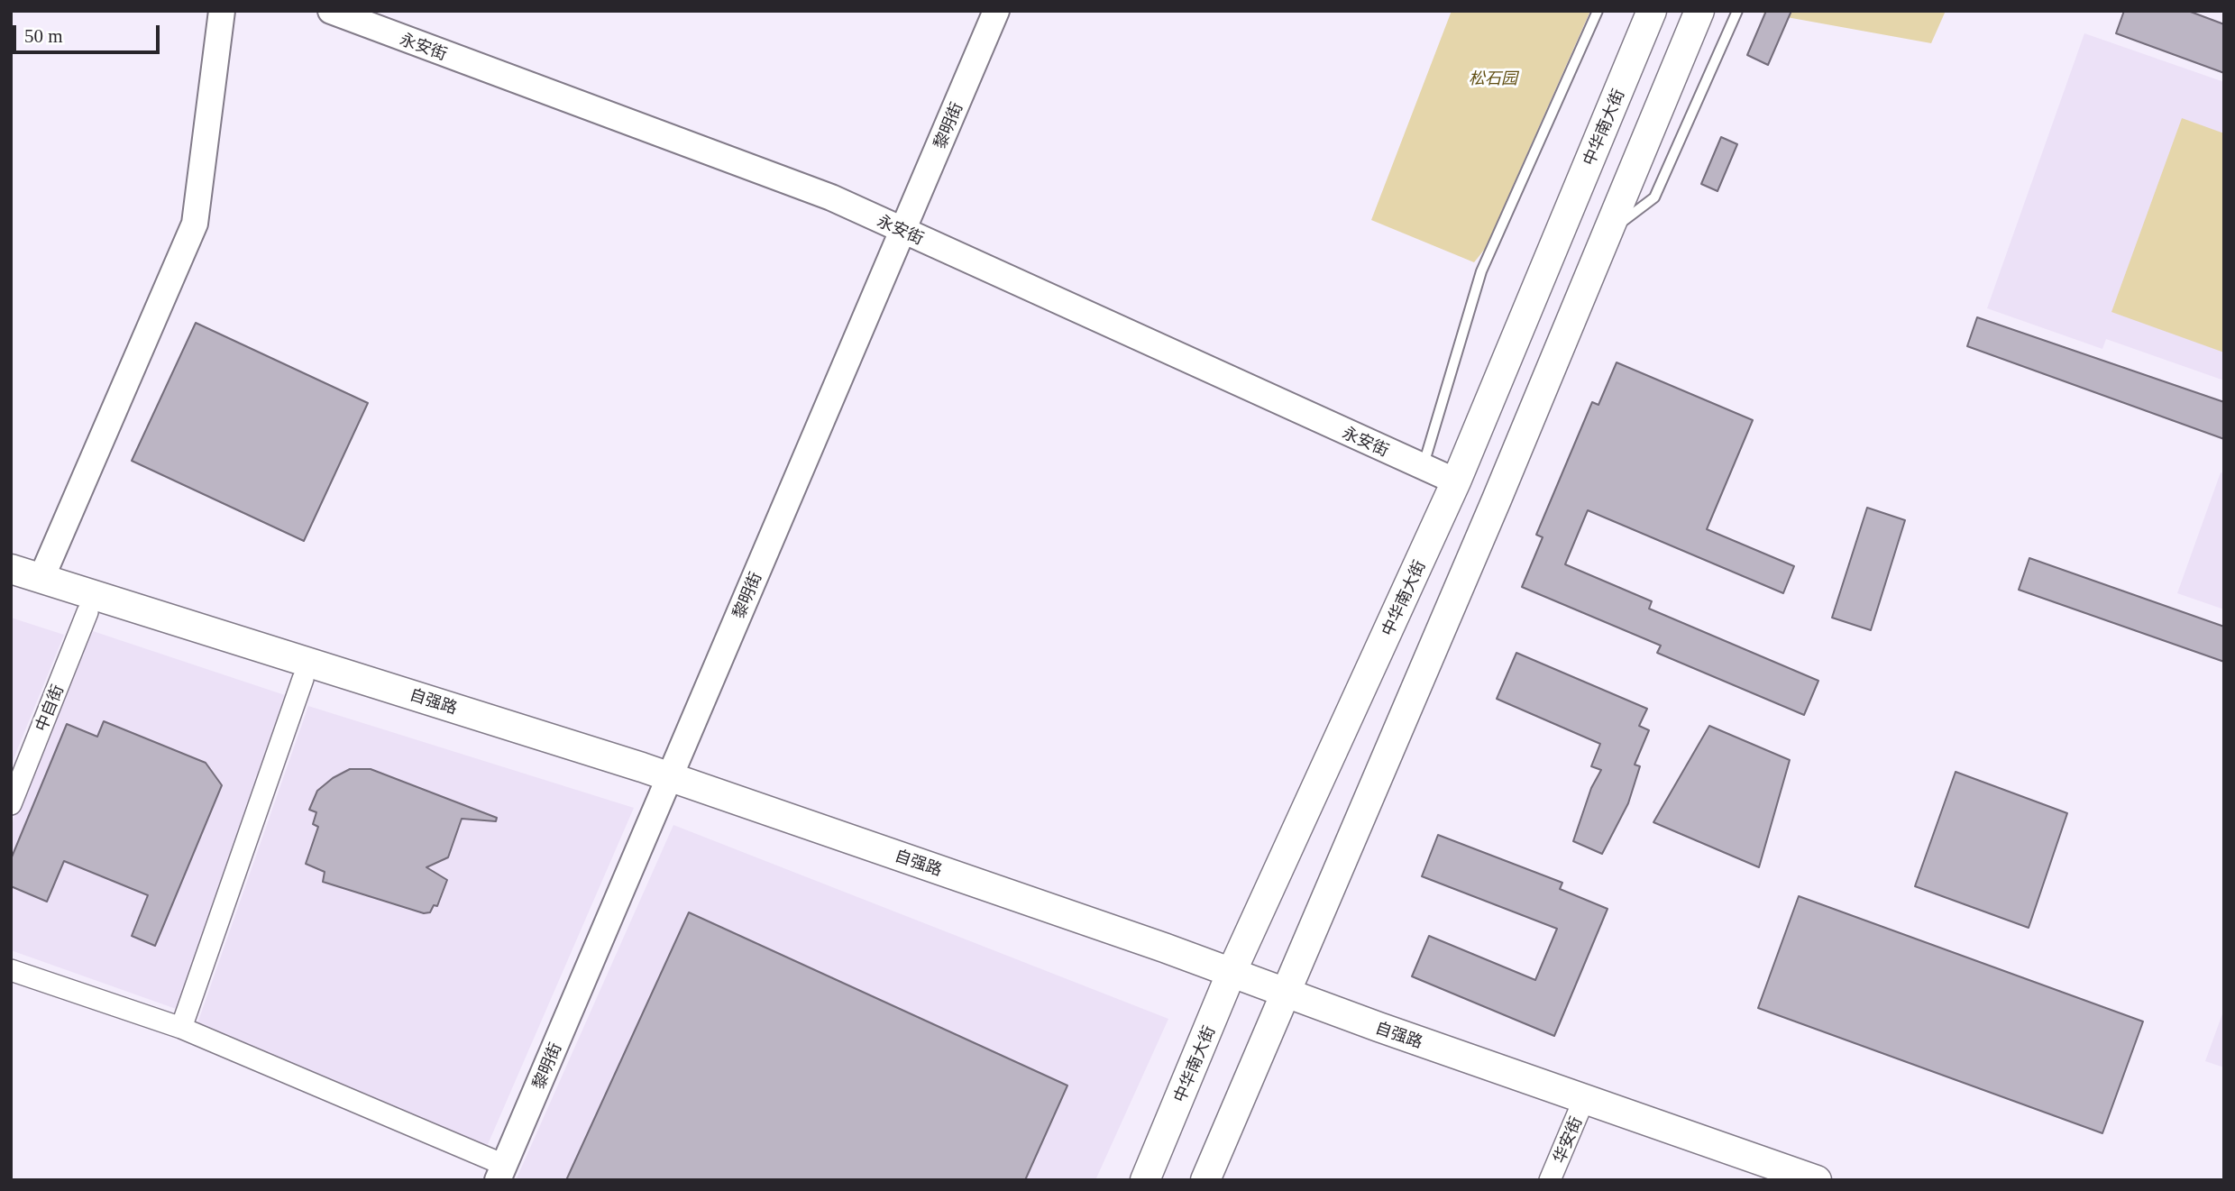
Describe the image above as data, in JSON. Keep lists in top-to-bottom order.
{
  "streets": {
    "main road": ["中华南大街", "自强路"],
    "street": [
      "永安街",
      "黎明街",
      "中自街",
      "华安街"
    ]
  },
  "crossings": [
    ["永安街", "黎明街"],
    ["永安街", "中华南大街"],
    ["黎明街", "自强路"],
    ["中华南大街", "自强路"],
    ["自强路", "中自街"],
    ["自强路", "华安街"]
  ],
  "parks": ["松石园"],
  "scale_bar": "50 m"
}
